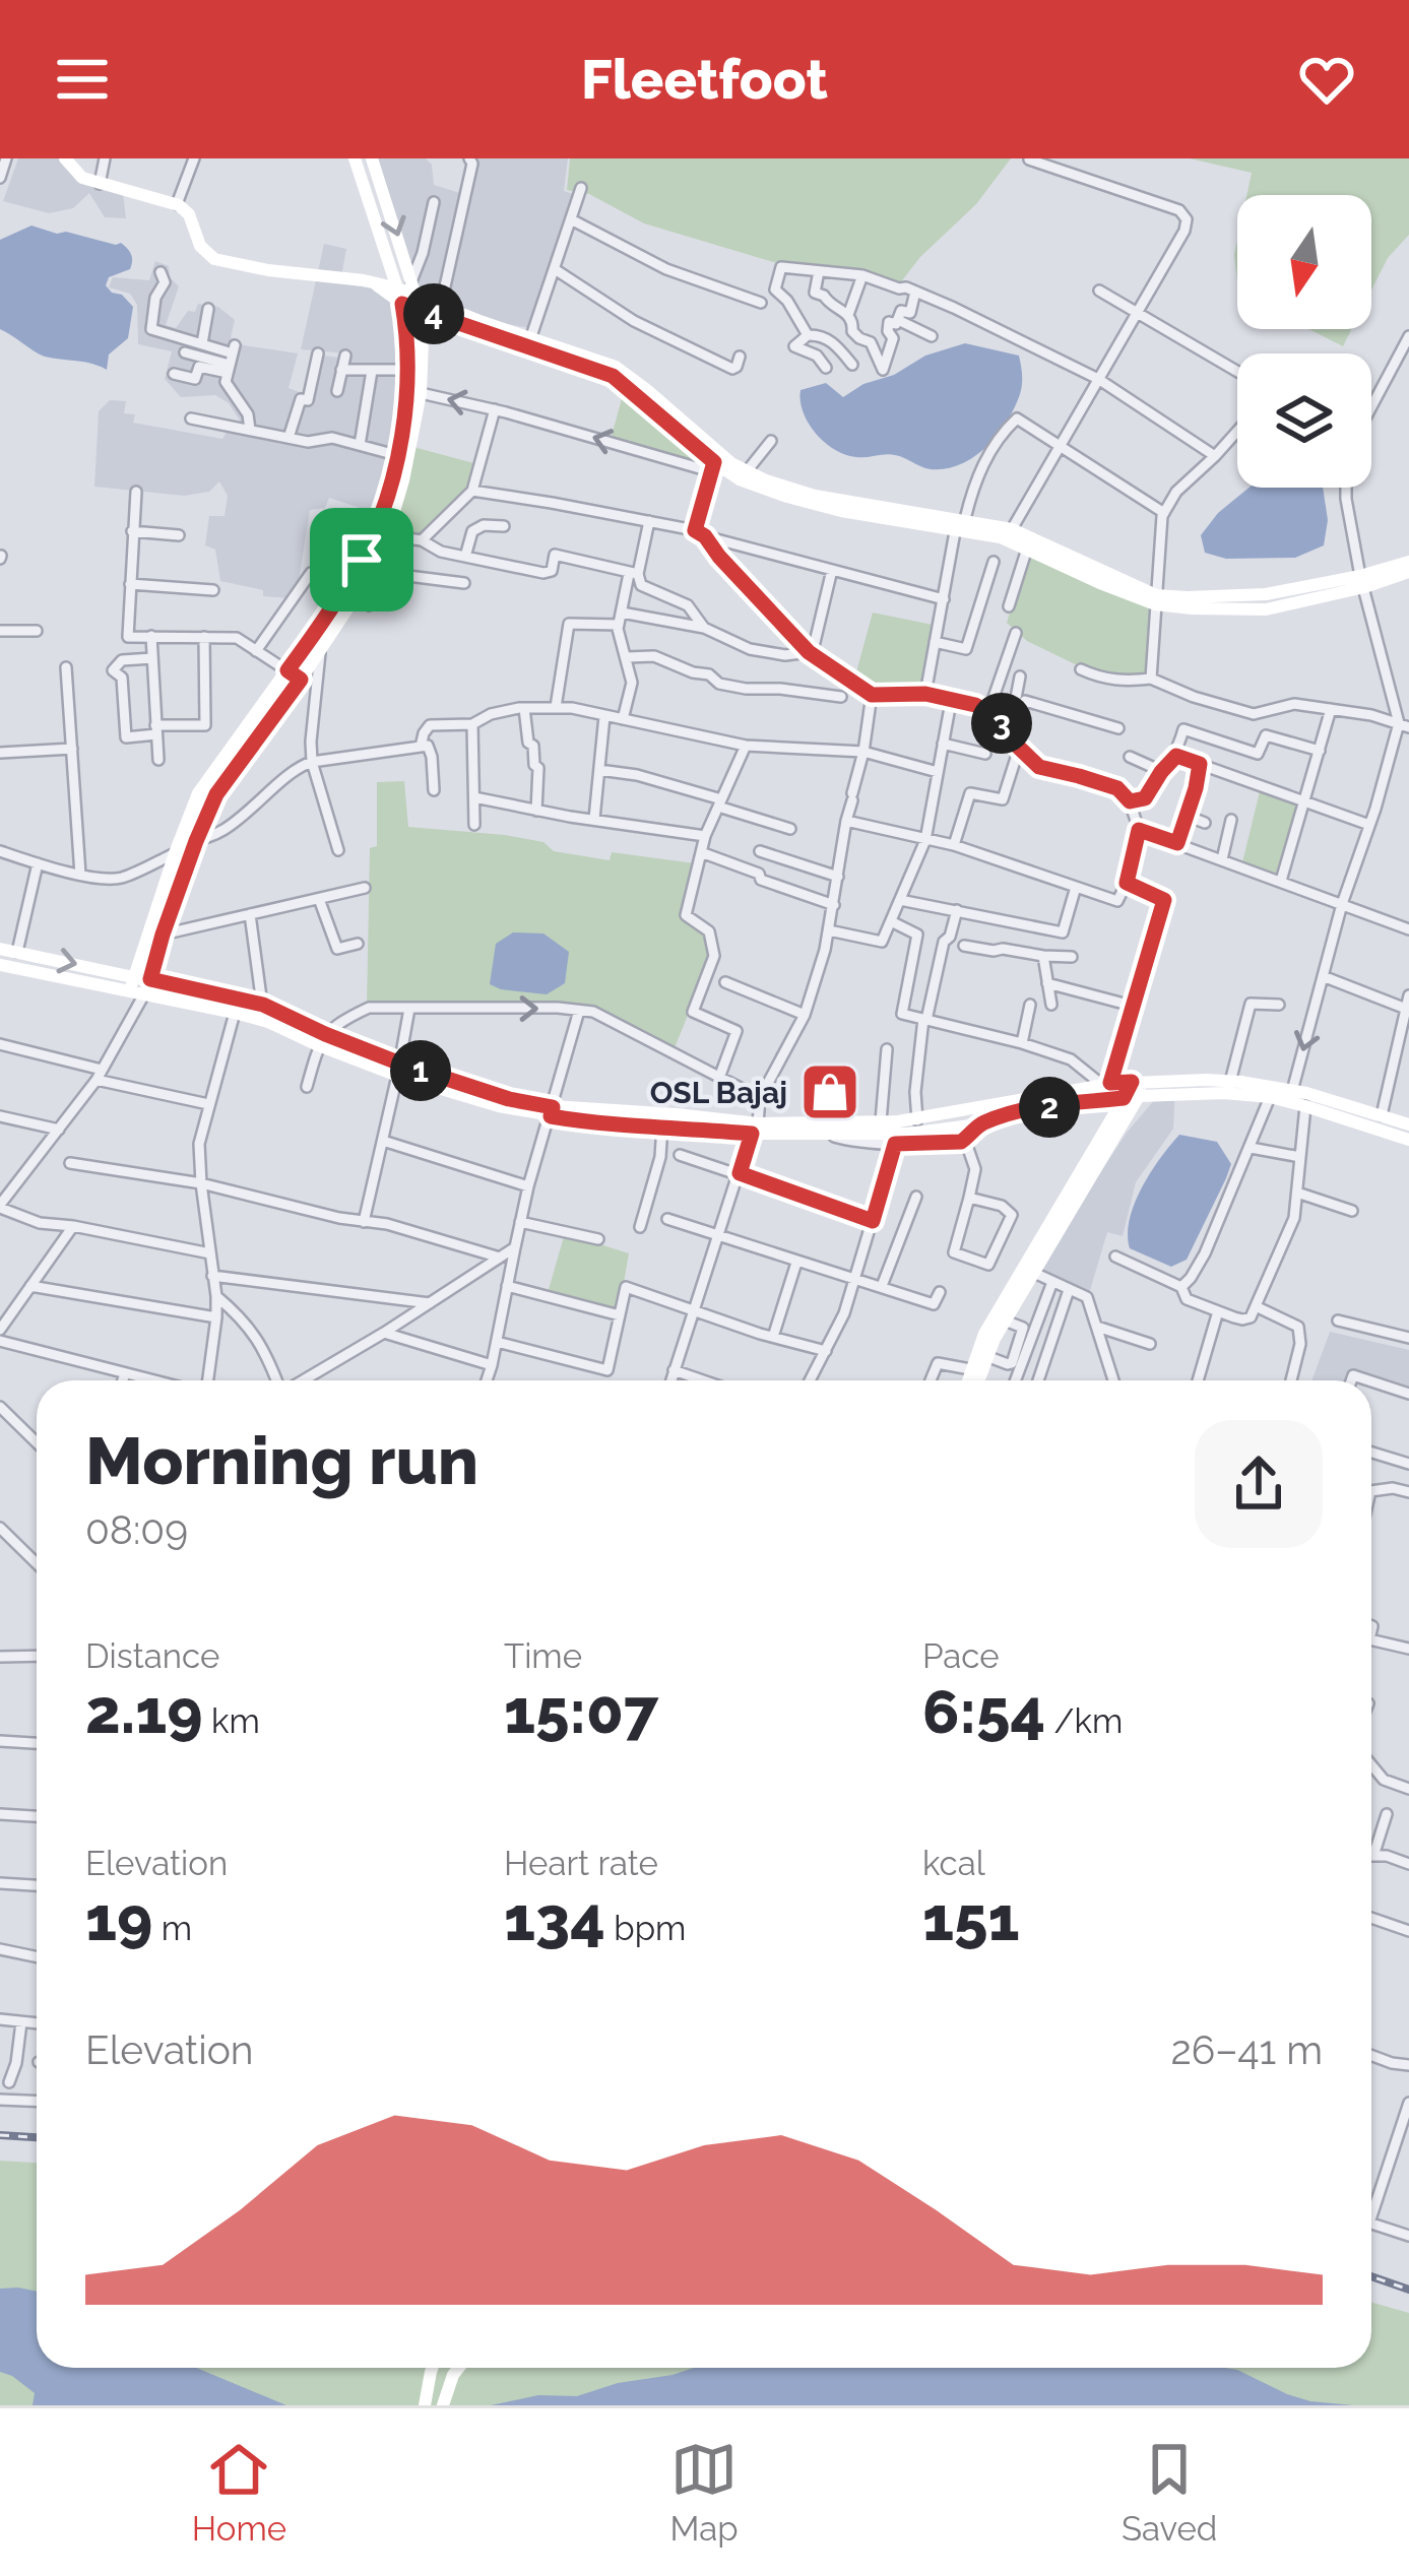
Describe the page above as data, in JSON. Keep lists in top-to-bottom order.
{
  "places": {
    "shop": ["OSL Bajaj"]
  },
  "north": "bottom",
  "page": {
    "header": "Fleetfoot",
    "pins": [
      "4",
      "3",
      "1",
      "2"
    ],
    "heading": ["Morning run", "08:09"],
    "stats": [
      ["Distance", "2.19 km"],
      ["Time", "15:07"],
      ["Pace", "6:54 /km"],
      ["Elevation", "19 m"],
      ["Heart rate", "134 bpm"],
      ["kcal", "151"]
    ],
    "chart": ["Elevation", "26–41 m"],
    "tabs": ["Home", "Map", "Saved"]
  }
}
